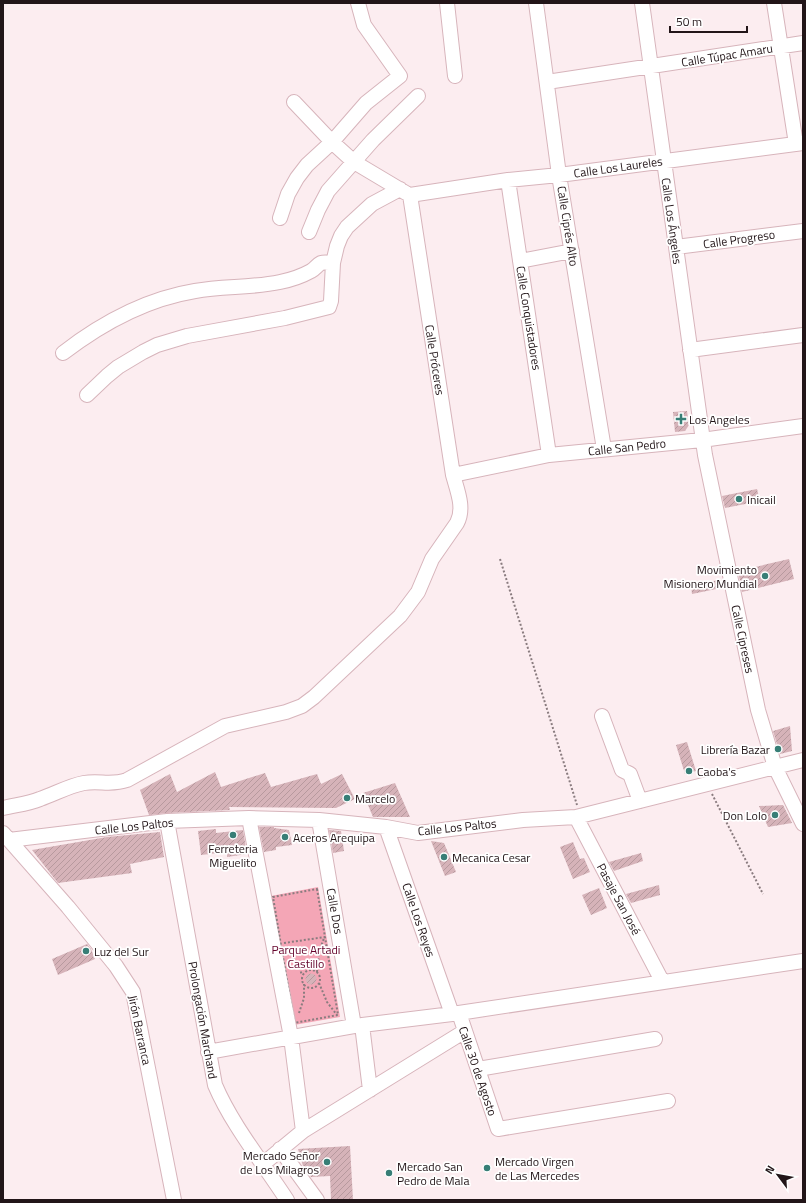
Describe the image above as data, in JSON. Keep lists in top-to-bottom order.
{
  "streets": {
    "street": [
      "Calle Túpac Amaru",
      "Calle Los Laureles",
      "Calle Los Ángeles",
      "Calle Ciprés Alto",
      "Calle Progreso",
      "Calle Conquistadores",
      "Calle Próceres",
      "Calle San Pedro",
      "Calle Cipreses",
      "Calle Los Paltos",
      "Pasaje San José",
      "Calle Dos",
      "Calle Los Reyes",
      "Prolongación Marchand",
      "Jirón Barranca",
      "Calle 30 de Agosto"
    ]
  },
  "crossings": [
    ["Calle Túpac Amaru", "Calle Los Ángeles"],
    ["Calle Túpac Amaru", "Calle Ciprés Alto"],
    ["Calle Los Laureles", "Calle Los Ángeles"],
    ["Calle Los Laureles", "Calle Ciprés Alto"],
    ["Calle Los Laureles", "Calle Conquistadores"],
    ["Calle Los Laureles", "Calle Próceres"],
    ["Calle Los Ángeles", "Calle Progreso"],
    ["Calle Los Ángeles", "Calle San Pedro"],
    ["Calle Los Ángeles", "Calle Cipreses"],
    ["Calle Ciprés Alto", "Calle San Pedro"],
    ["Calle Conquistadores", "Calle San Pedro"],
    ["Calle Próceres", "Calle San Pedro"],
    ["Calle San Pedro", "Calle Cipreses"],
    ["Calle Cipreses", "Calle Los Paltos"],
    ["Calle Los Paltos", "Pasaje San José"],
    ["Calle Los Paltos", "Calle Dos"],
    ["Calle Los Paltos", "Calle Los Reyes"],
    ["Calle Los Paltos", "Prolongación Marchand"],
    ["Calle Los Paltos", "Jirón Barranca"],
    ["Calle Los Reyes", "Calle 30 de Agosto"]
  ],
  "parks": ["Parque Artadi Castillo"],
  "places": {
    "health": ["Los Angeles"],
    "other": [
      "Inicail",
      "Movimiento Misionero Mundial",
      "Librería Bazar",
      "Caoba's",
      "Marcelo",
      "Don Lolo",
      "Ferreteria Miguelito",
      "Aceros Arequipa",
      "Mecanica Cesar",
      "Luz del Sur",
      "Mercado Señor de Los Milagros",
      "Mercado Virgen de Las Mercedes",
      "Mercado San Pedro de Mala"
    ]
  },
  "scale_bar": "50 m",
  "north": "top left"
}
